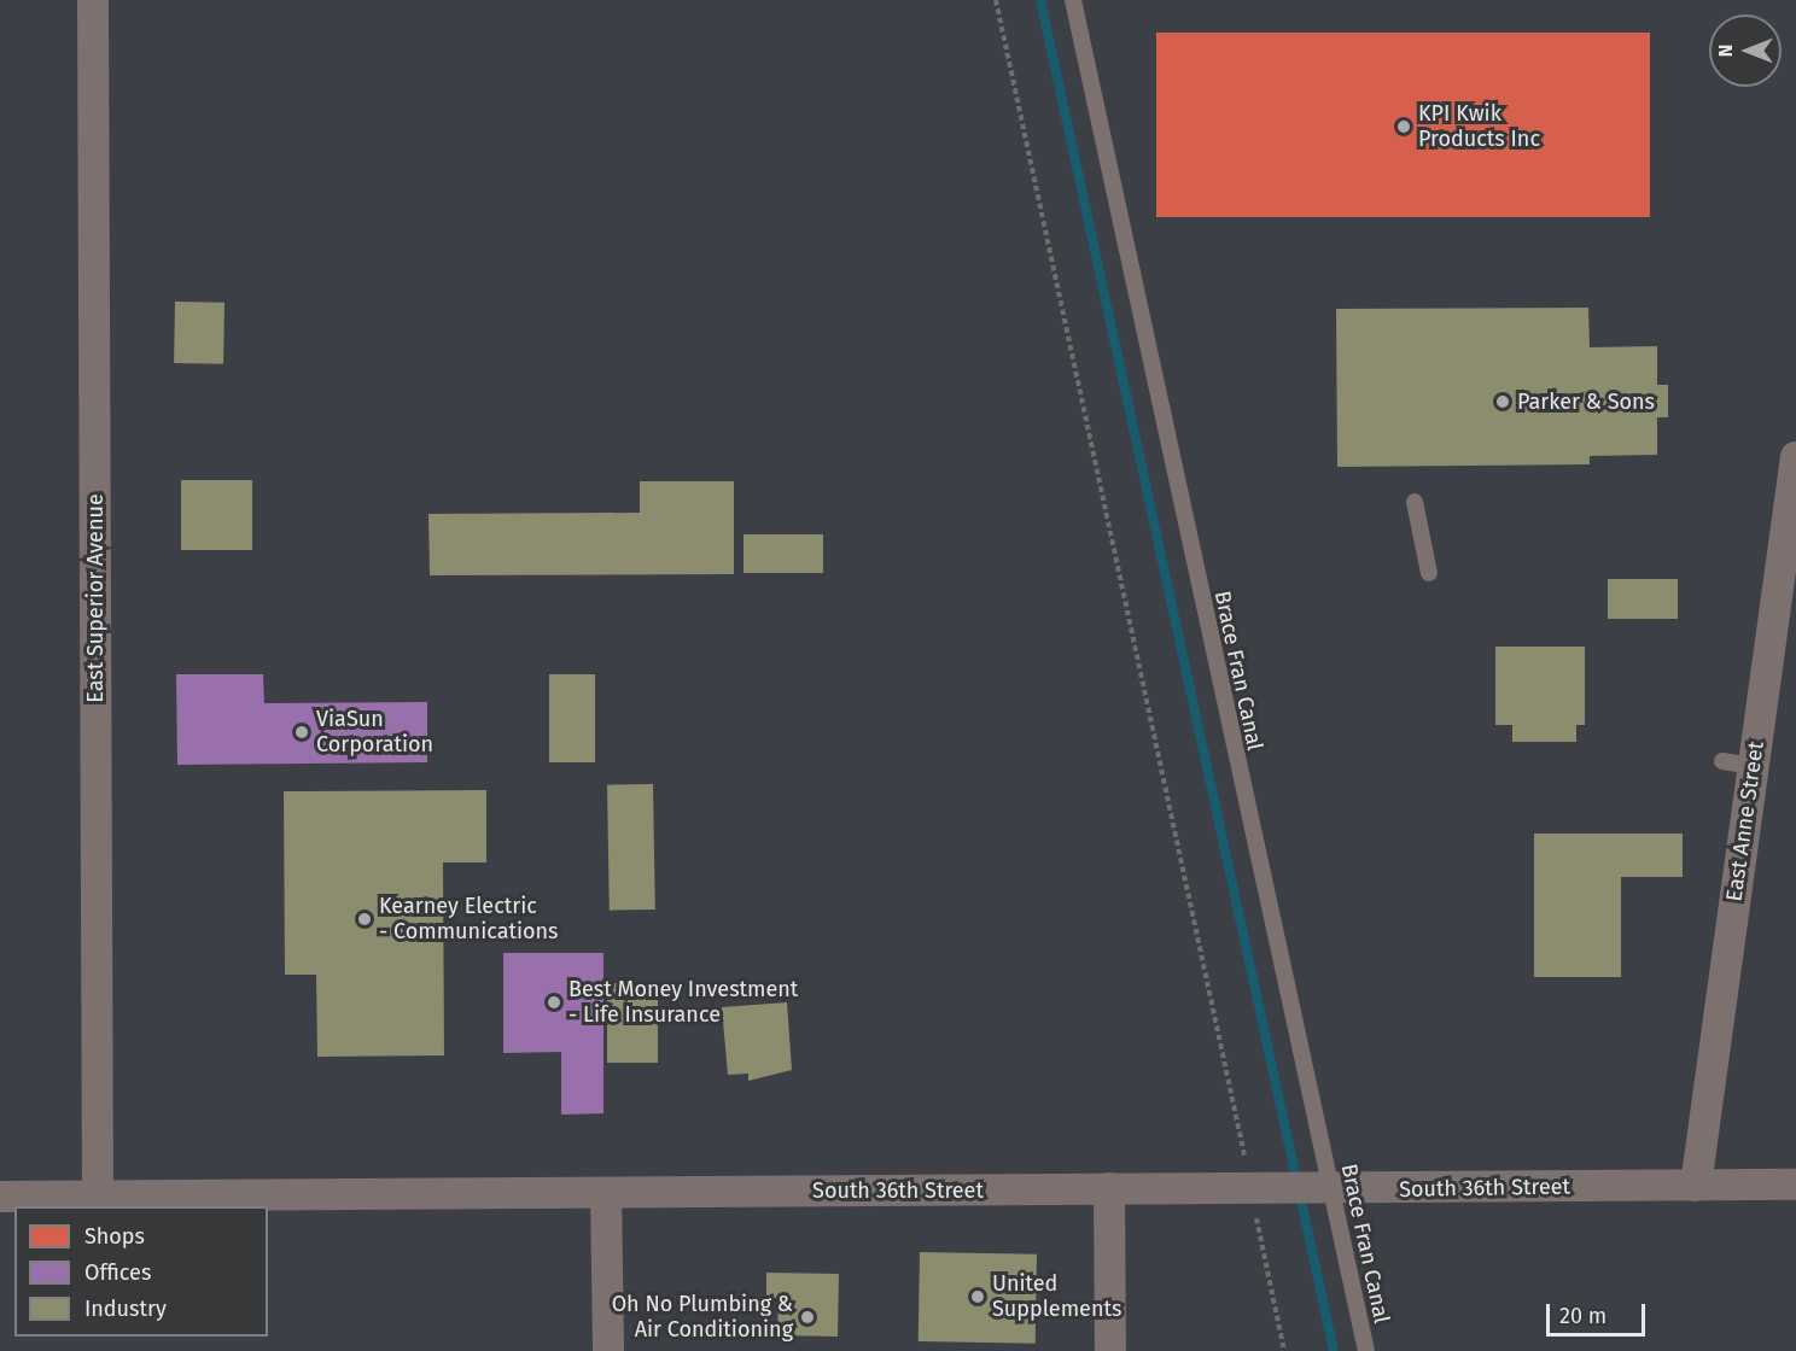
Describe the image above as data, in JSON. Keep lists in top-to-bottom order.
{
  "streets": {
    "street": ["East Superior Avenue", "East Anne Street", "South 36th Street"],
    "lane": ["Brace Fran Canal"]
  },
  "crossings": [
    ["East Superior Avenue", "South 36th Street"],
    ["Brace Fran Canal", "South 36th Street"],
    ["East Anne Street", "South 36th Street"]
  ],
  "places": [
    "KPI Kwik Products Inc",
    "Parker & Sons",
    "ViaSun Corporation",
    "Kearney Electric - Communications",
    "Best Money Investment - Life Insurance",
    "United Supplements",
    "Oh No Plumbing & Air Conditioning"
  ],
  "legend": ["Shops", "Offices", "Industry"],
  "scale_bar": "20 m",
  "north": "left"
}
